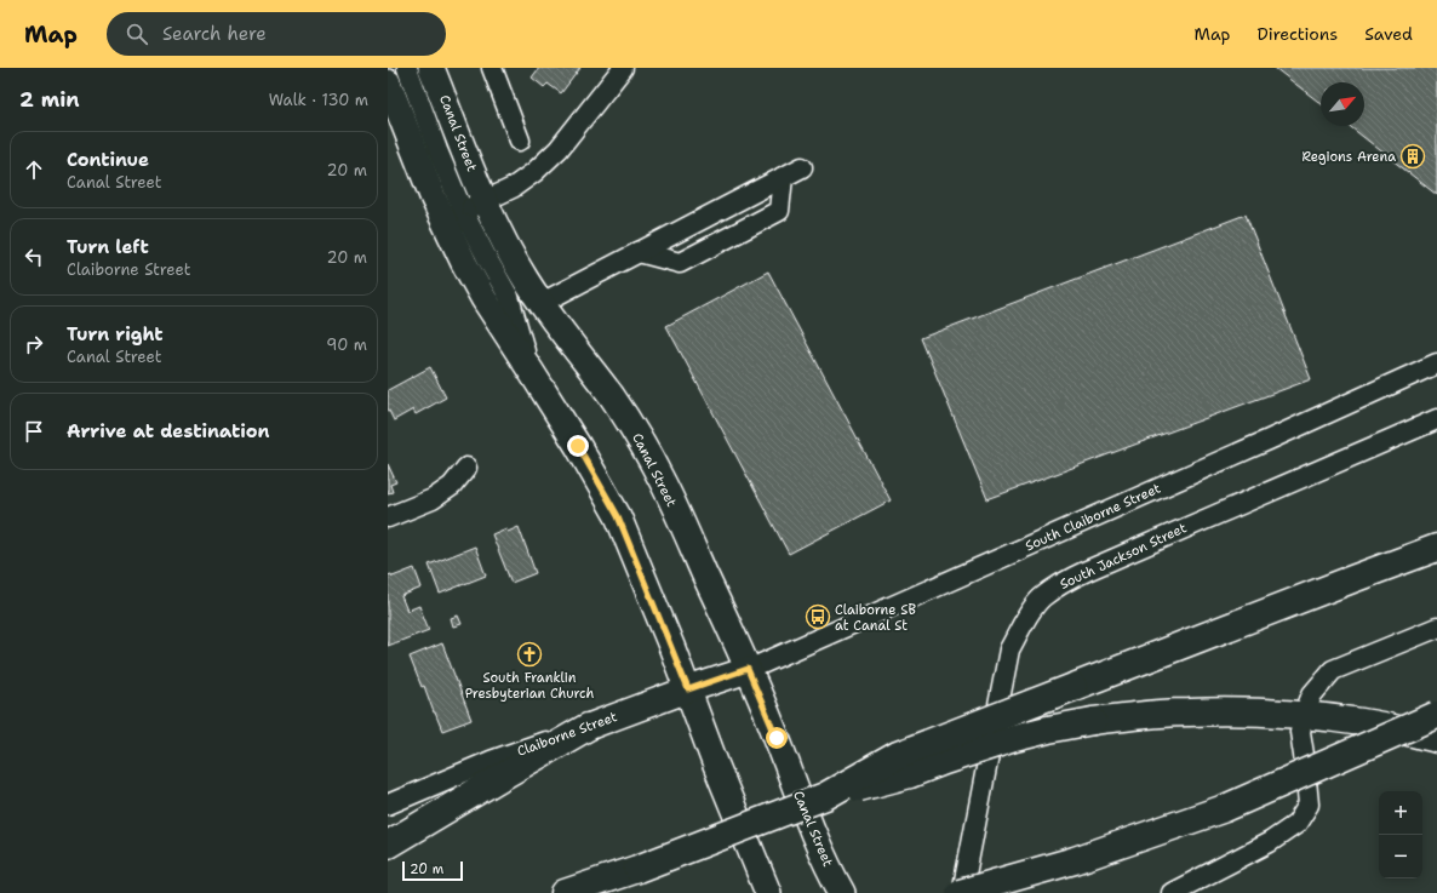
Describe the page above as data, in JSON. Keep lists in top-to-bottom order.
{
  "streets": {
    "main road": ["Canal Street", "Claiborne Street"],
    "street": ["South Claiborne Street", "South Jackson Street"]
  },
  "crossings": [
    ["Canal Street", "South Claiborne Street"],
    ["Canal Street", "Claiborne Street"],
    ["South Claiborne Street", "Claiborne Street"]
  ],
  "places": {
    "building": ["Regions Arena"],
    "bus stop": ["Claiborne SB at Canal St"],
    "church": ["South Franklin Presbyterian Church"]
  },
  "scale_bar": "20 m",
  "north": "top right",
  "page": {
    "header": "Map",
    "search": "Search here",
    "nav": ["Map", "Directions", "Saved"],
    "heading": ["2 min", "Walk · 130 m"],
    "list": [
      ["Continue", "Canal Street", "20 m"],
      ["Turn left", "Claiborne Street", "20 m"],
      ["Turn right", "Canal Street", "90 m"],
      "Arrive at destination"
    ],
    "map_buttons": ["+", "−"],
    "scale": "20 m"
  }
}
